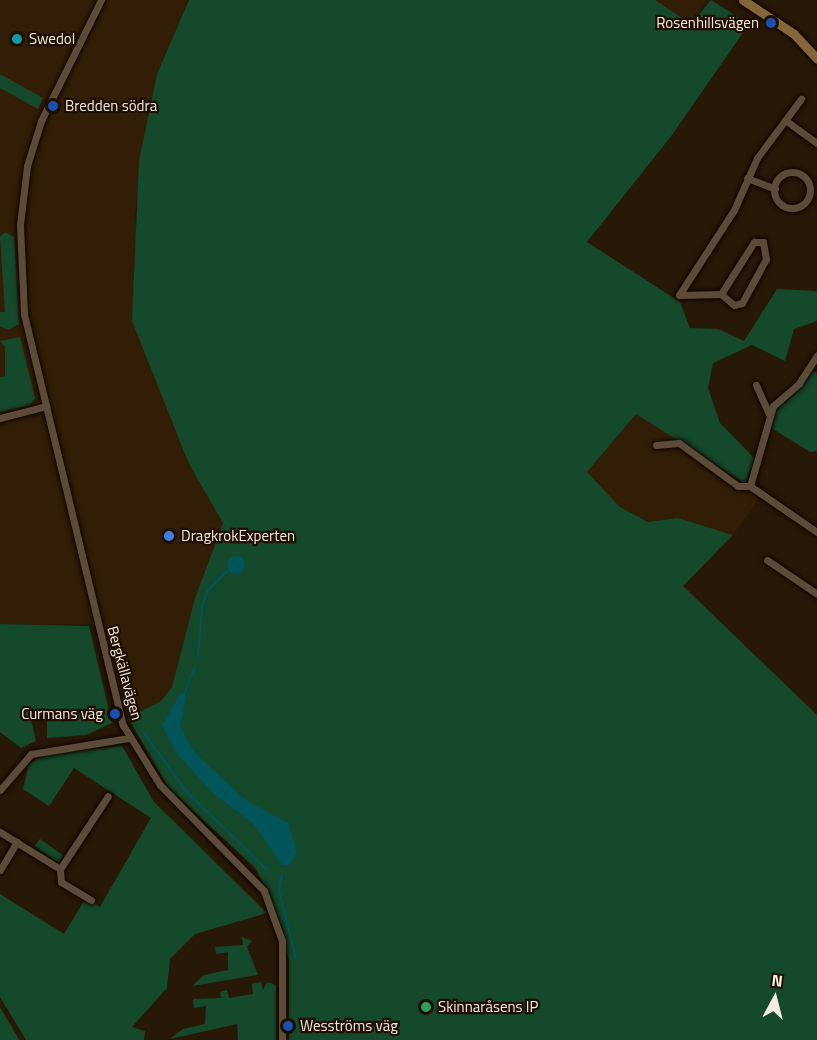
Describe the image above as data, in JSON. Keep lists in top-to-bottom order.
{
  "streets": {
    "street": ["Bergkällavägen"]
  },
  "places": [
    "Rosenhillsvägen",
    "Swedol",
    "Bredden södra",
    "DragkrokExperten",
    "Curmans väg",
    "Skinnaråsens IP",
    "Wesströms väg"
  ],
  "north": "top"
}
